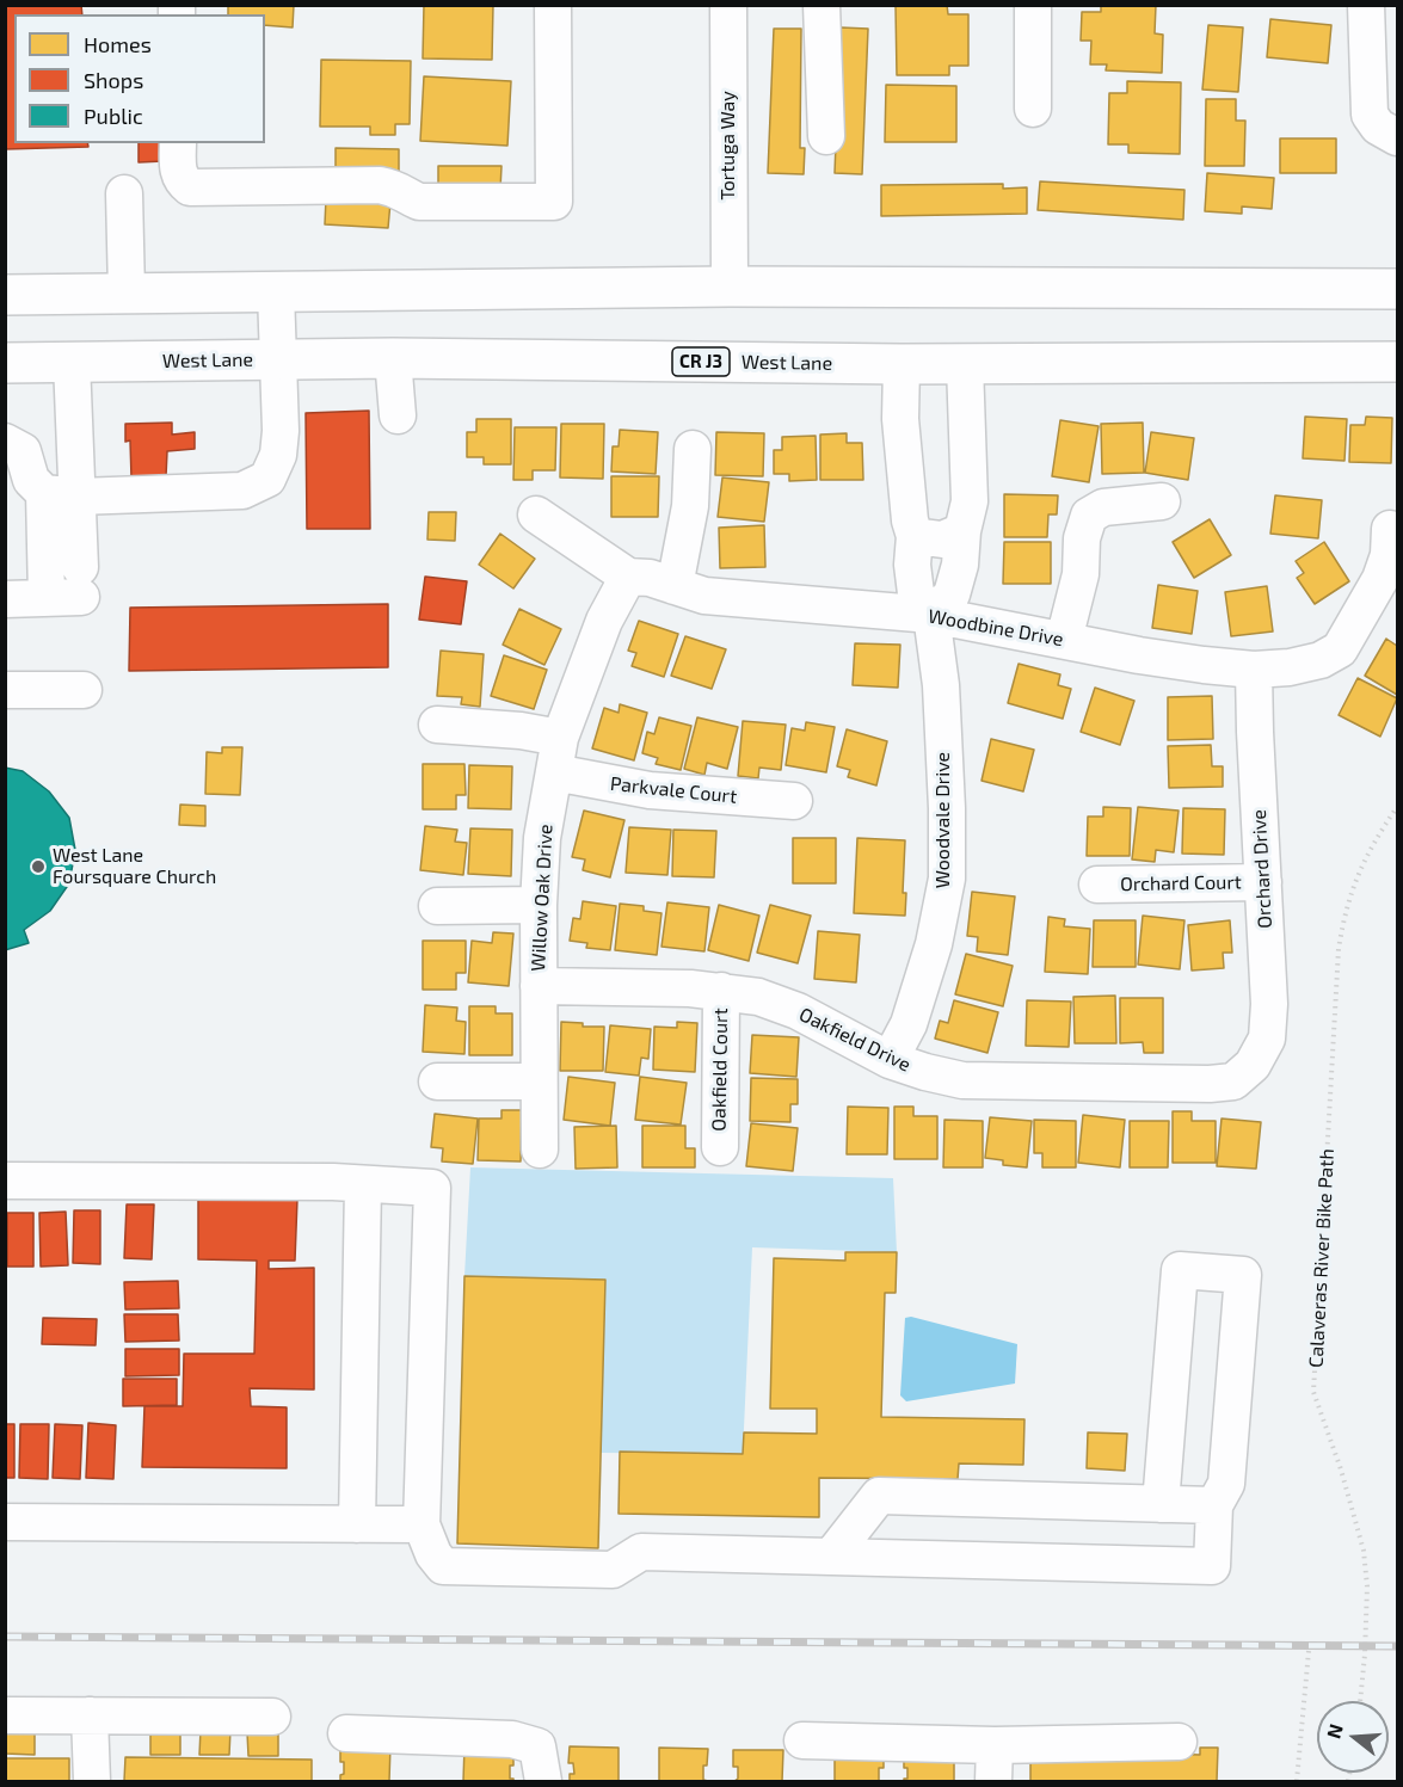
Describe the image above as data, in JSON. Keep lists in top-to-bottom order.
{
  "streets": {
    "main road": ["West Lane", "CR J3"],
    "street": [
      "Tortuga Way",
      "Woodbine Drive",
      "Parkvale Court",
      "Woodvale Drive",
      "Orchard Drive",
      "Orchard Court",
      "Willow Oak Drive",
      "Oakfield Drive",
      "Oakfield Court"
    ],
    "path": ["Calaveras River Bike Path"]
  },
  "crossings": [
    ["West Lane", "Woodvale Drive"],
    ["Woodbine Drive", "Woodvale Drive"],
    ["Woodbine Drive", "Orchard Drive"],
    ["Woodbine Drive", "Willow Oak Drive"],
    ["Parkvale Court", "Willow Oak Drive"],
    ["Woodvale Drive", "Oakfield Drive"],
    ["Orchard Drive", "Orchard Court"],
    ["Orchard Drive", "Oakfield Drive"],
    ["Willow Oak Drive", "Oakfield Drive"],
    ["Oakfield Drive", "Oakfield Court"]
  ],
  "places": ["West Lane Foursquare Church"],
  "legend": ["Homes", "Shops", "Public"],
  "north": "left"
}
